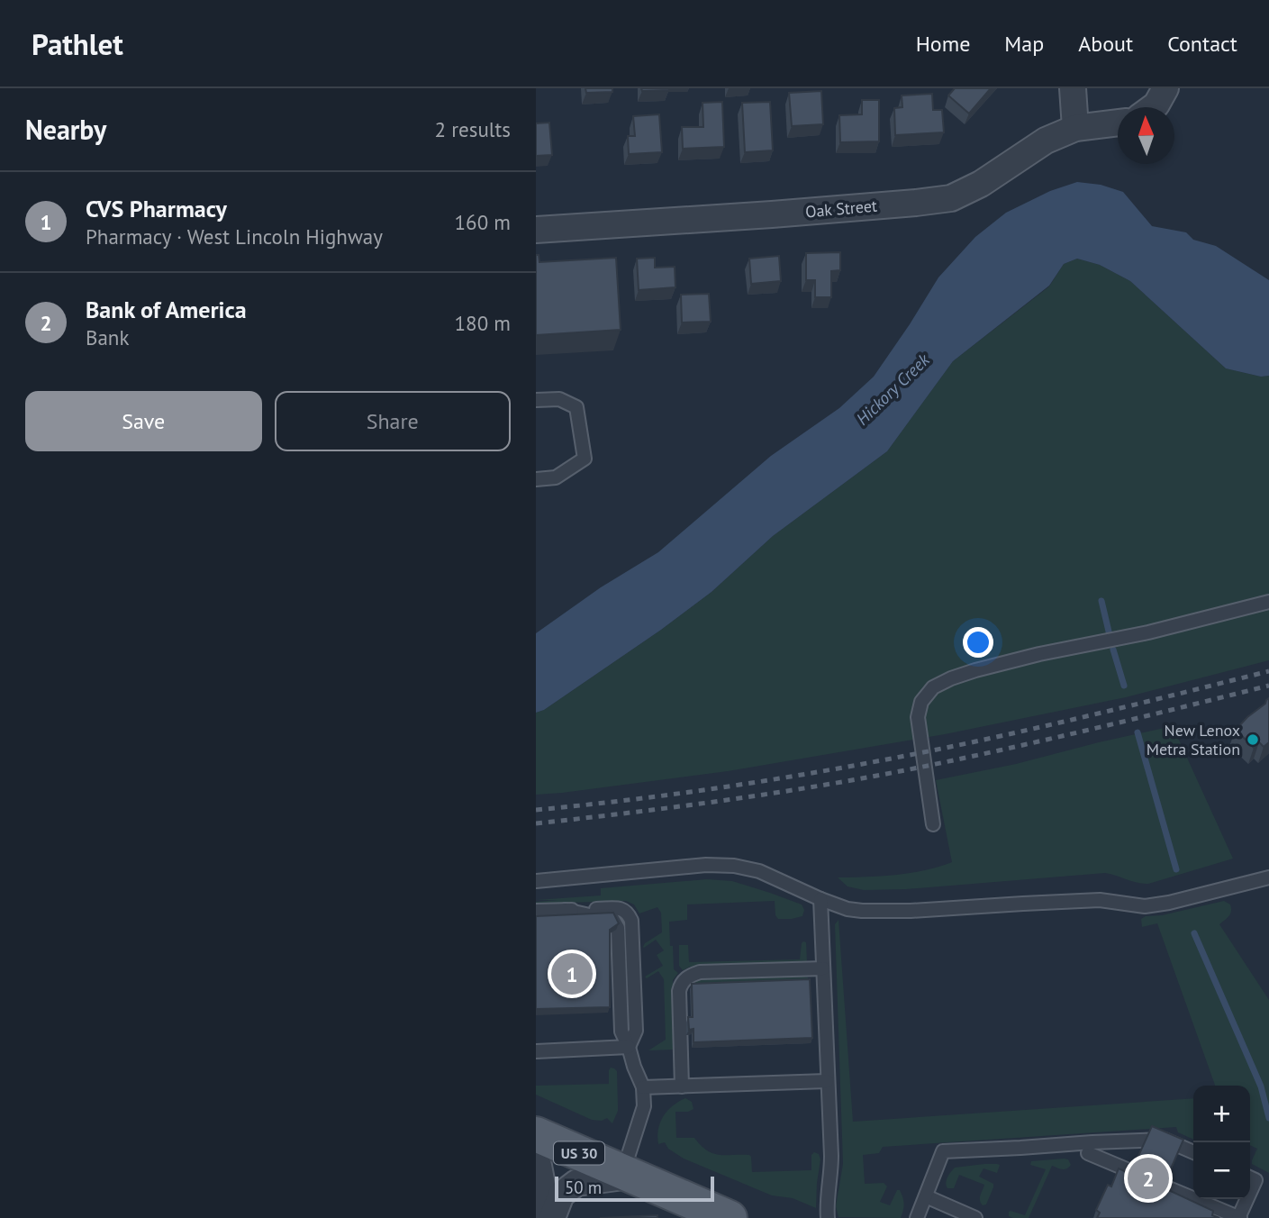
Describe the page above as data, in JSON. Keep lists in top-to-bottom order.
{
  "streets": {
    "main road": ["US 30"],
    "street": ["Oak Street"]
  },
  "water": ["Hickory Creek"],
  "places": ["New Lenox Metra Station"],
  "scale_bar": "50 m",
  "north": "top",
  "page": {
    "header": "Pathlet",
    "nav": [
      "Home",
      "Map",
      "About",
      "Contact"
    ],
    "heading": ["Nearby", "2 results"],
    "list": [
      {
        "mark": "1",
        "name": "CVS Pharmacy",
        "note": "Pharmacy · West Lincoln Highway",
        "value": "160 m"
      },
      {
        "mark": "2",
        "name": "Bank of America",
        "note": "Bank",
        "value": "180 m"
      }
    ],
    "buttons": ["Save", "Share"],
    "pins": ["1", "2"],
    "map_buttons": ["+", "−"],
    "scale": "50 m"
  }
}
